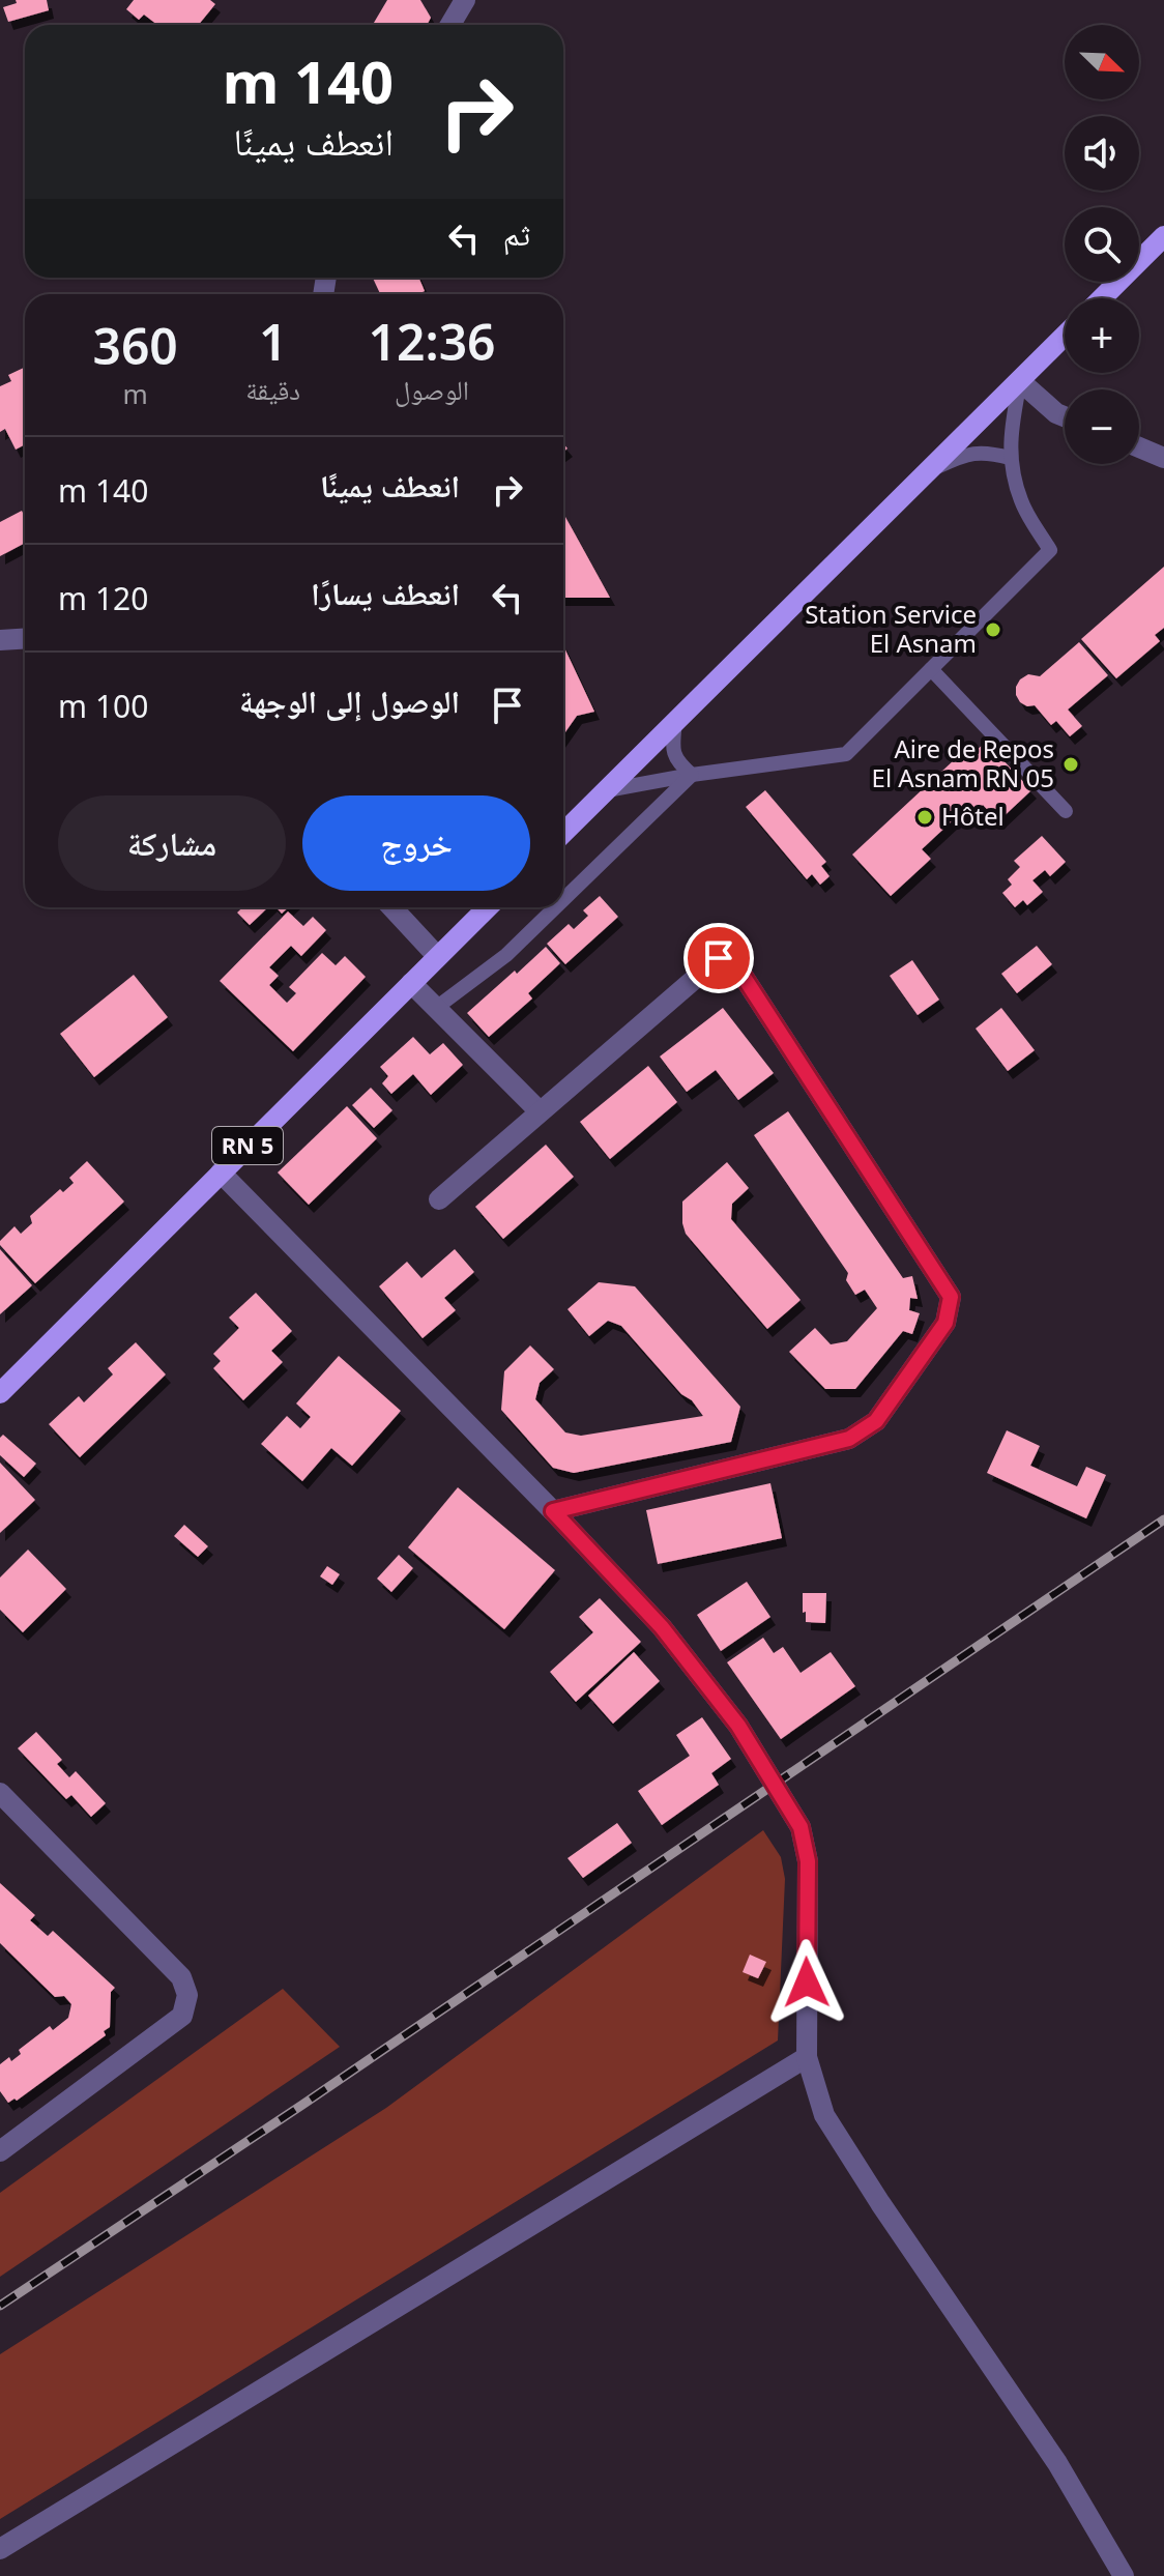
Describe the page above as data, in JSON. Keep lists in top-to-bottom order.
{
  "streets": {
    "main road": ["RN 5"]
  },
  "places": ["Station Service El Asnam", "Aire de Repos El Asnam RN 05", "Hôtel"],
  "north": "bottom right",
  "page": {
    "map_buttons": ["+", "−"],
    "turn": ["140 m", "انعطف يمينًا"],
    "then": "ثم",
    "eta": [
      "12:36",
      "الوصول",
      "1",
      "دقيقة",
      "360",
      "m"
    ],
    "list": [
      {
        "name": "انعطف يمينًا",
        "value": "140 m"
      },
      {
        "name": "انعطف يسارًا",
        "value": "120 m"
      },
      {
        "name": "الوصول إلى الوجهة",
        "value": "100 m"
      }
    ],
    "buttons": ["خروج", "مشاركة"]
  }
}
